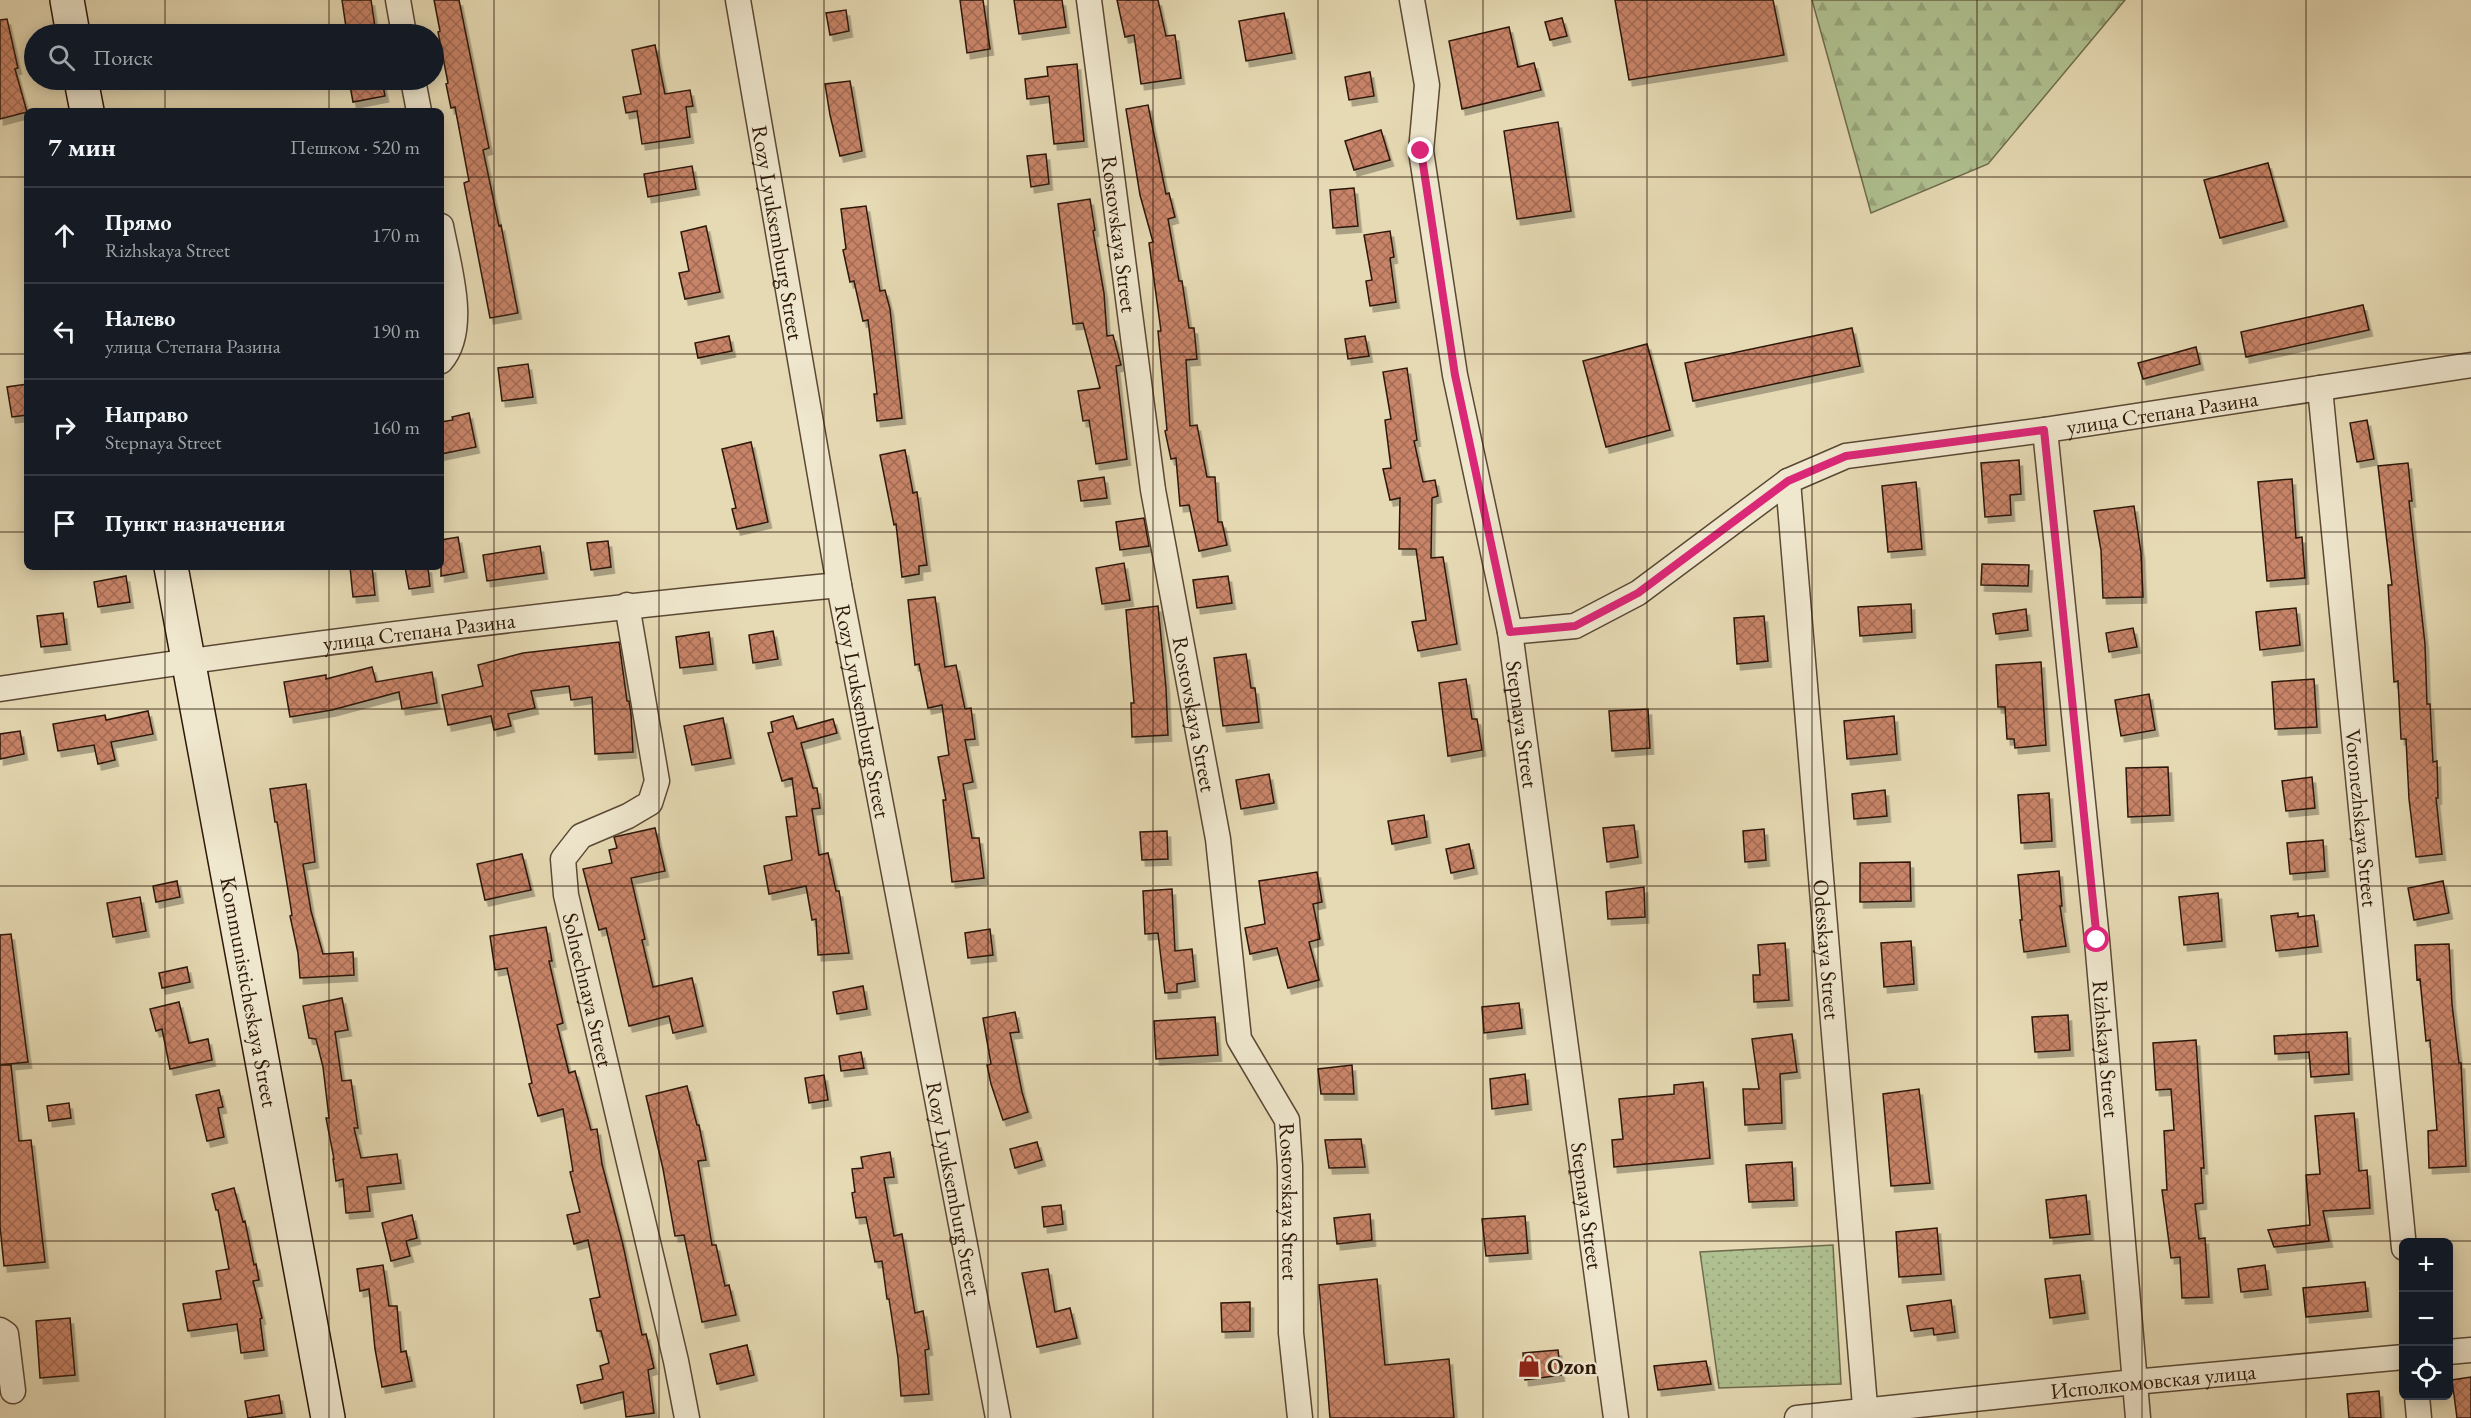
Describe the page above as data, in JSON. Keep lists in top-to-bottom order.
{
  "streets": {
    "main road": ["Kommunisticheskaya Street"],
    "street": [
      "Rozy Lyuksemburg Street",
      "Rostovskaya Street",
      "улица Степана Разина",
      "Stepnaya Street",
      "Voronezhskaya Street",
      "Odesskaya Street",
      "Solnechnaya Street",
      "Rizhskaya Street",
      "Исполкомовская улица"
    ]
  },
  "crossings": [
    ["Rozy Lyuksemburg Street", "улица Степана Разина"],
    ["улица Степана Разина", "Stepnaya Street"],
    ["улица Степана Разина", "Voronezhskaya Street"],
    ["улица Степана Разина", "Odesskaya Street"],
    ["улица Степана Разина", "Solnechnaya Street"],
    ["улица Степана Разина", "Kommunisticheskaya Street"],
    ["улица Степана Разина", "Rizhskaya Street"],
    ["Odesskaya Street", "Исполкомовская улица"],
    ["Rizhskaya Street", "Исполкомовская улица"]
  ],
  "places": {
    "shop": ["Ozon"]
  },
  "page": {
    "search": "Поиск",
    "heading": ["7 мин", "Пешком · 520 m"],
    "list": [
      ["Прямо", "Rizhskaya Street", "170 m"],
      ["Налево", "улица Степана Разина", "190 m"],
      ["Направо", "Stepnaya Street", "160 m"],
      "Пункт назначения"
    ],
    "map_buttons": ["+", "−"]
  }
}
